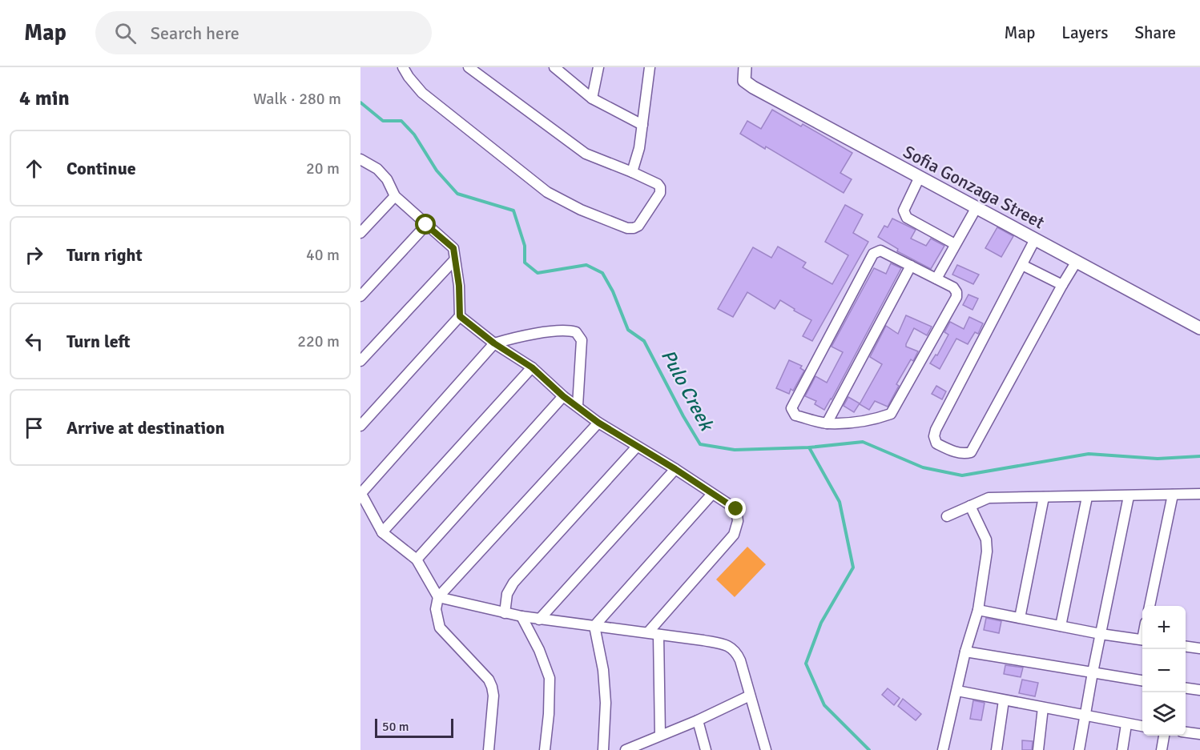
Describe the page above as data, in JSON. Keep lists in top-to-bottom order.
{
  "streets": {
    "street": ["Sofia Gonzaga Street"]
  },
  "water": ["Pulo Creek"],
  "scale_bar": "50 m",
  "page": {
    "header": "Map",
    "search": "Search here",
    "nav": ["Map", "Layers", "Share"],
    "heading": ["4 min", "Walk · 280 m"],
    "list": [
      ["Continue", "20 m"],
      ["Turn right", "40 m"],
      ["Turn left", "220 m"],
      "Arrive at destination"
    ],
    "map_buttons": ["+", "−"],
    "scale": "50 m"
  }
}
